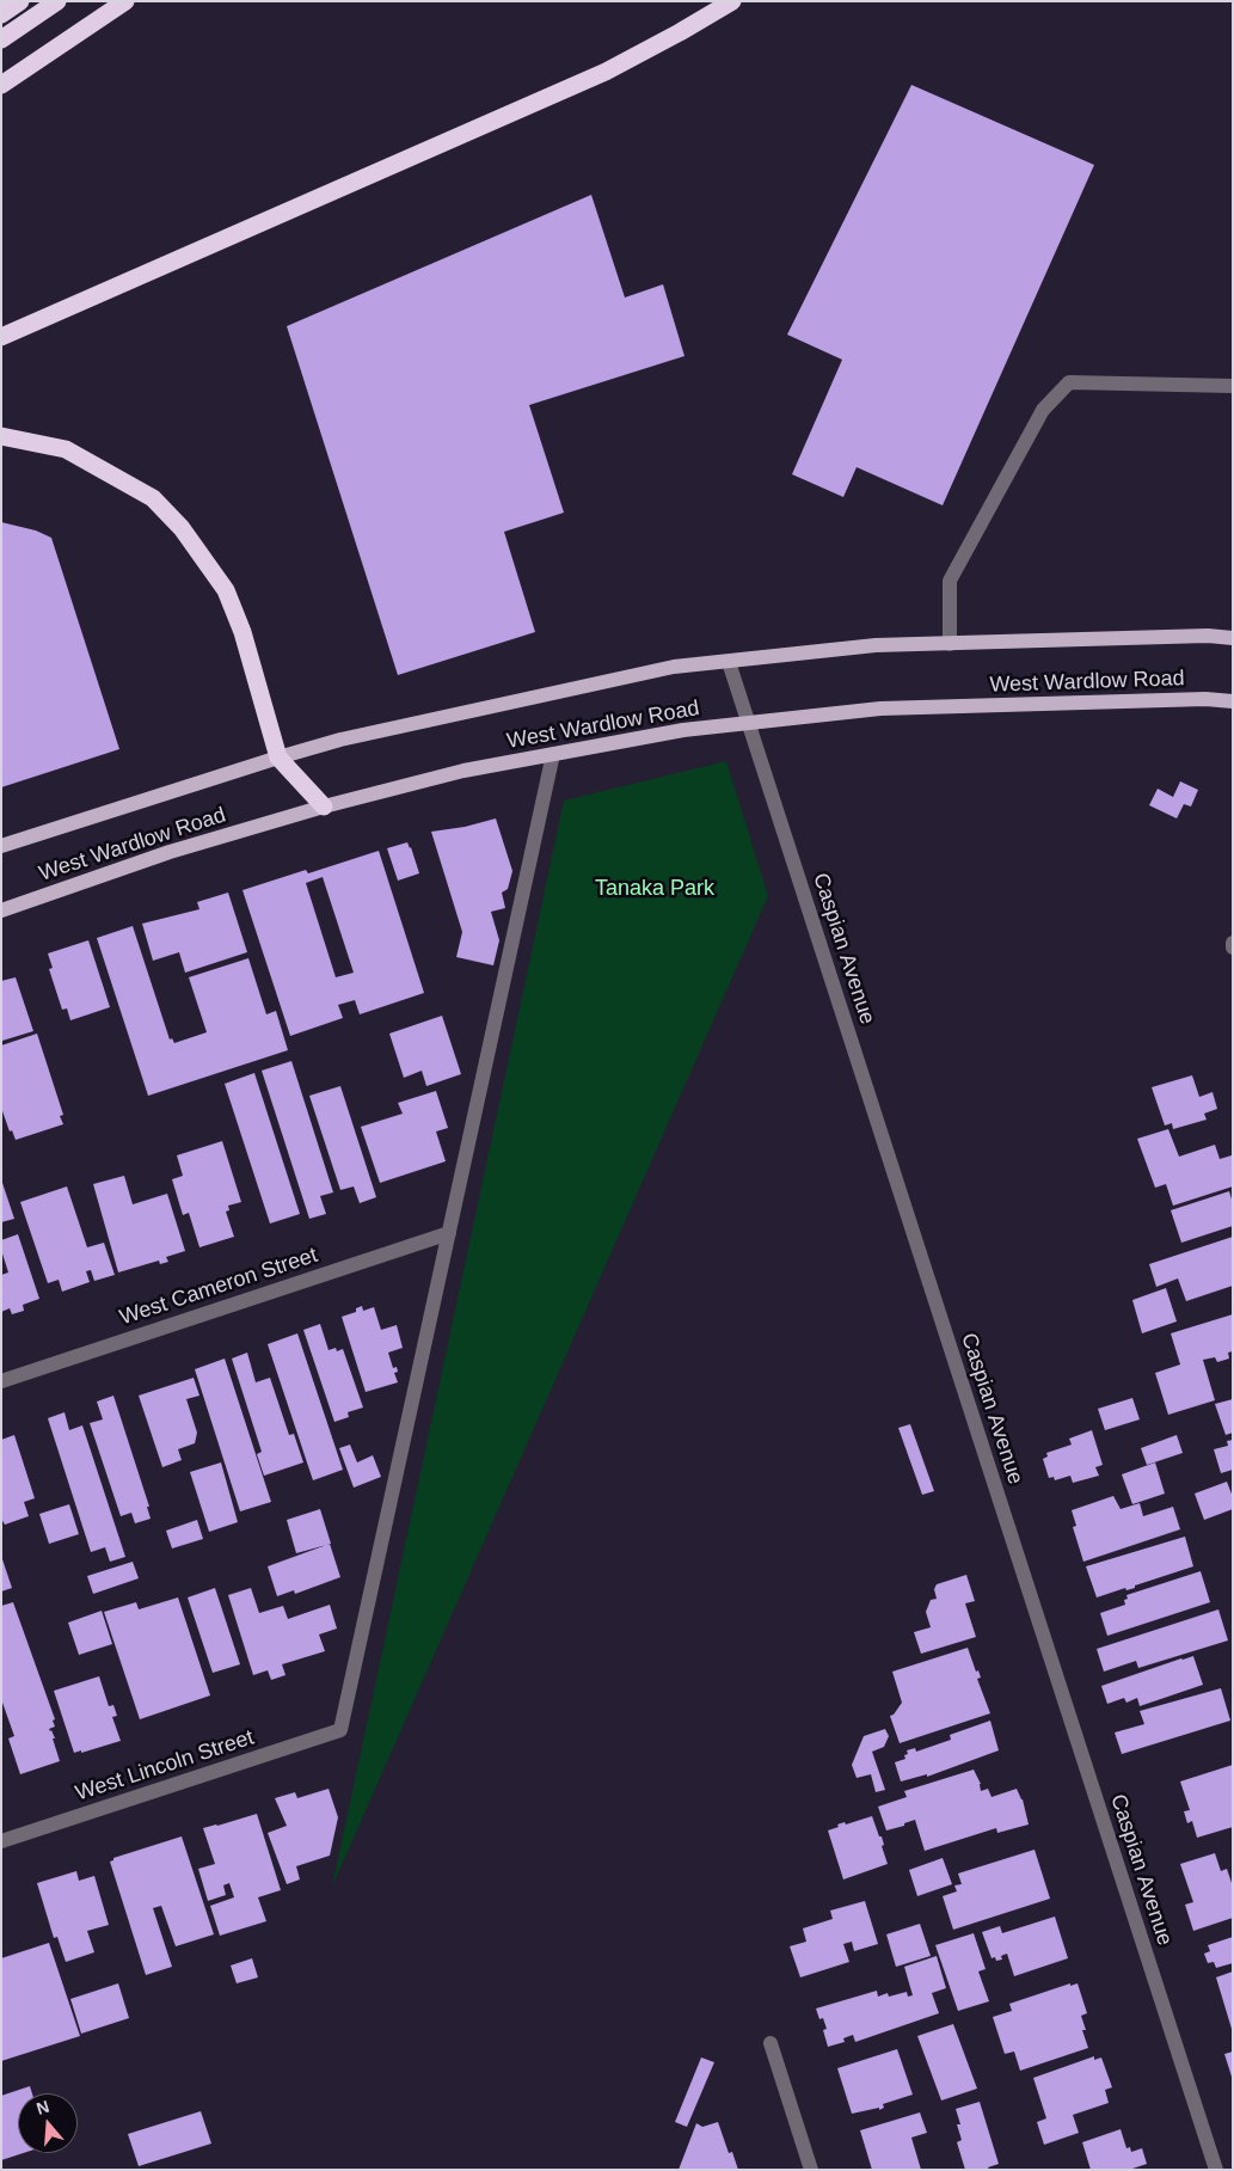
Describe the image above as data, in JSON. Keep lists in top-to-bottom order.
{
  "streets": {
    "main road": ["West Wardlow Road"],
    "street": ["Caspian Avenue", "West Cameron Street", "West Lincoln Street"]
  },
  "crossings": [
    ["West Wardlow Road", "Caspian Avenue"],
    ["West Cameron Street", "West Lincoln Street"]
  ],
  "parks": ["Tanaka Park"],
  "north": "top"
}
